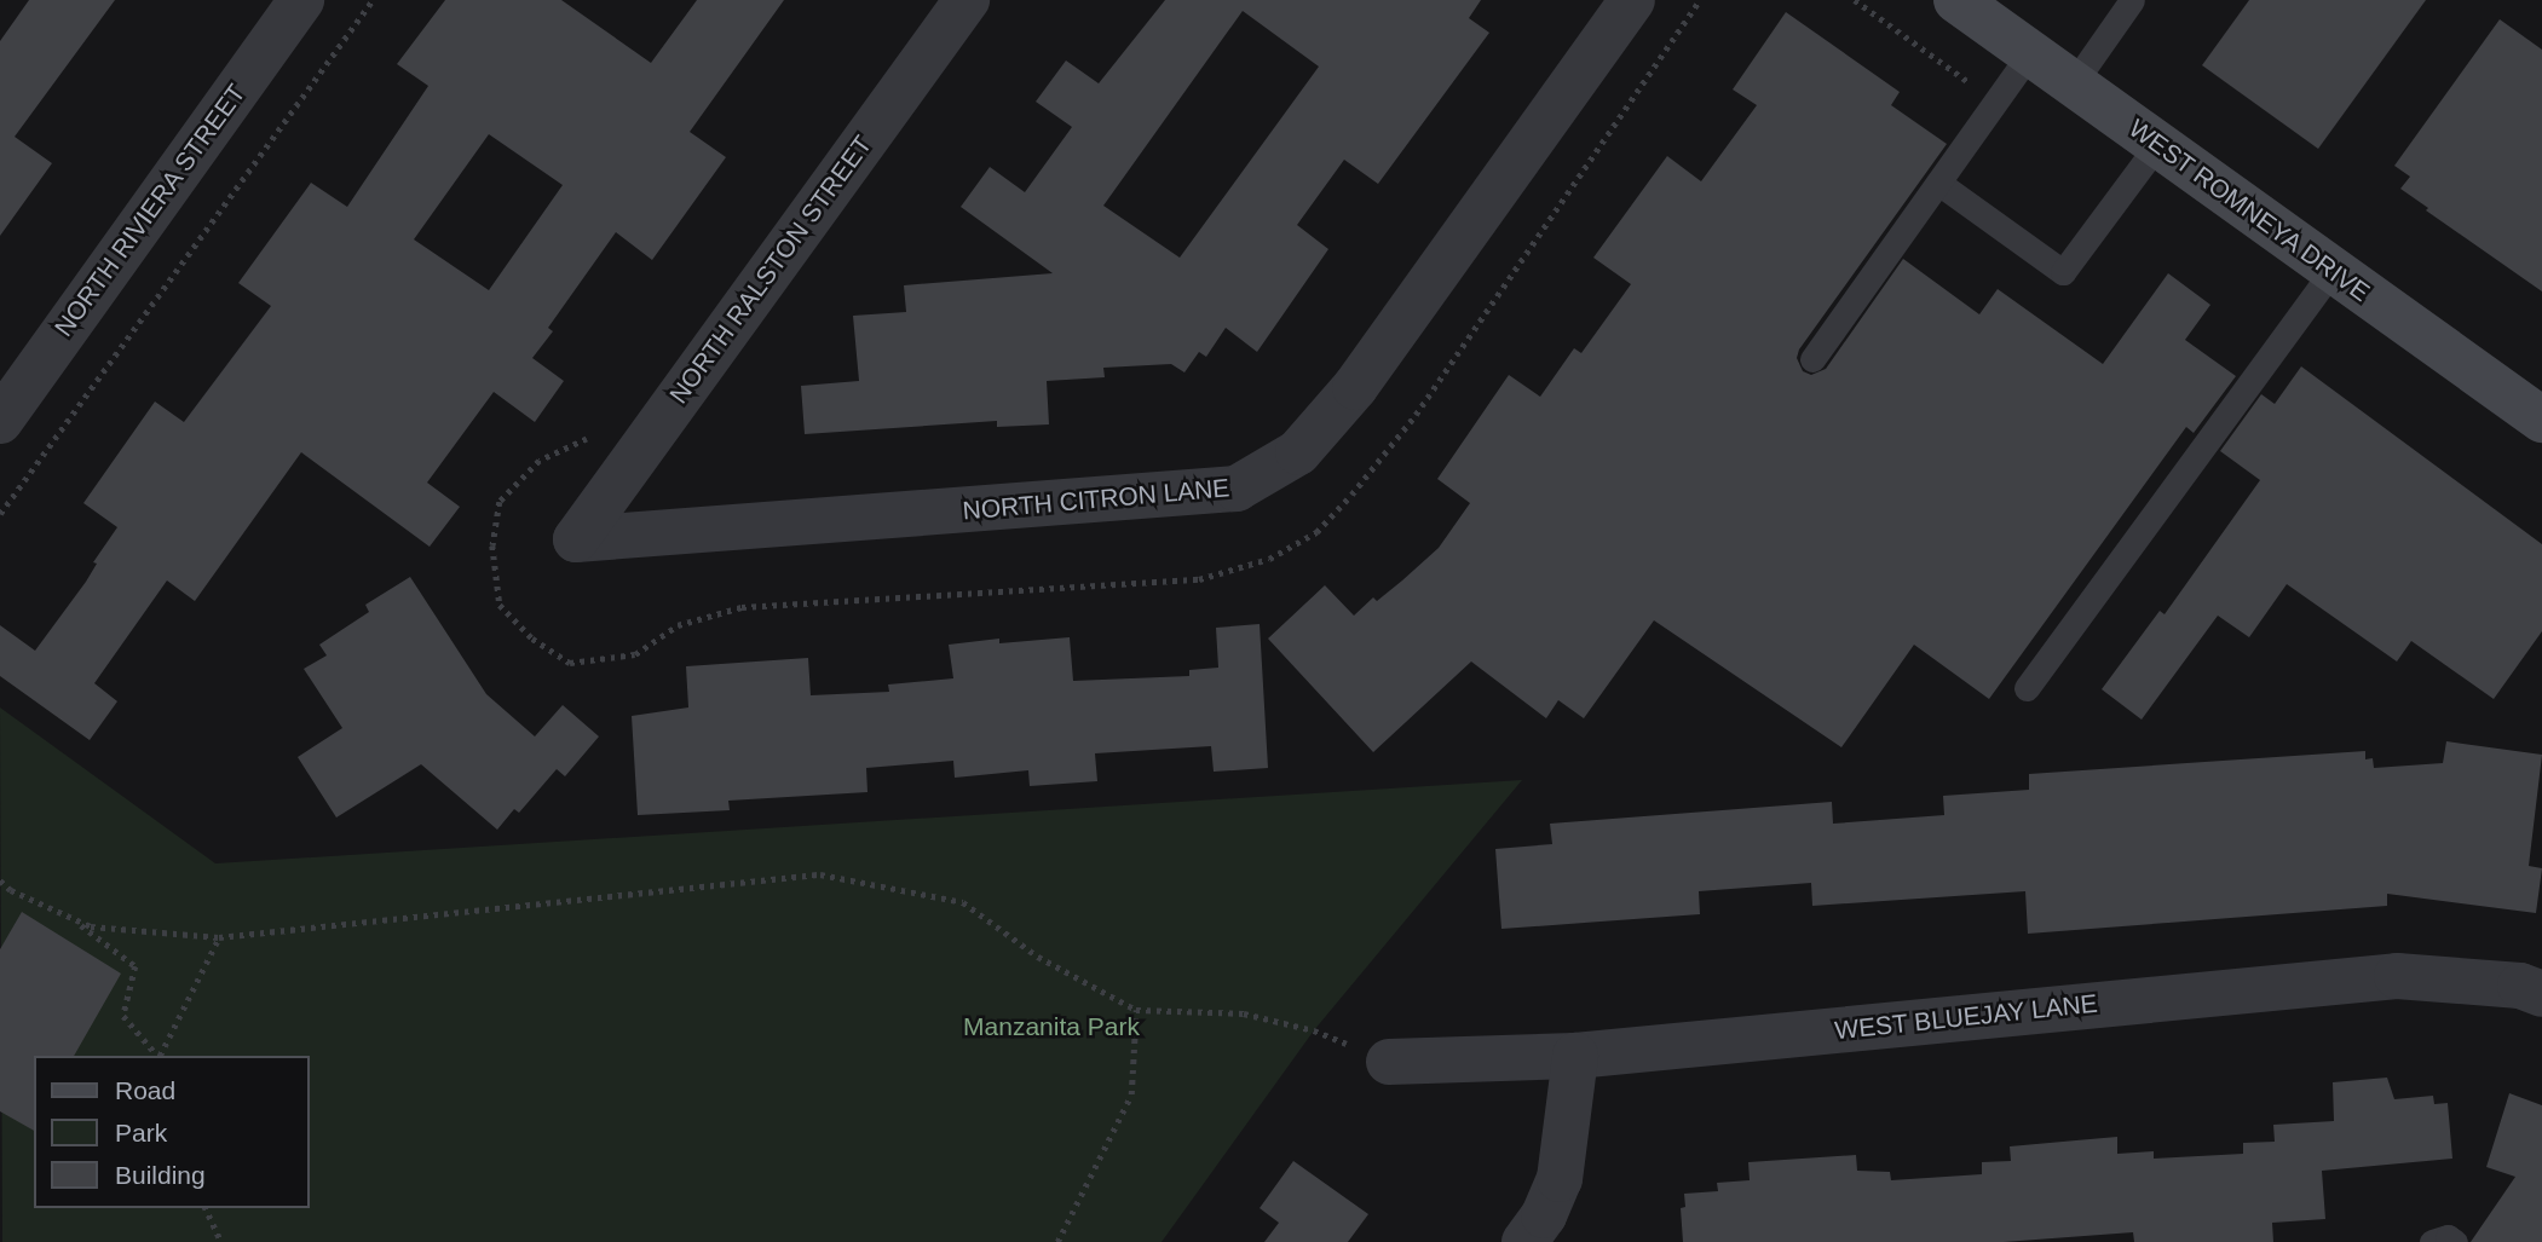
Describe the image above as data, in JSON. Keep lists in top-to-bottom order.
{
  "streets": {
    "street": [
      "NORTH RIVIERA STREET",
      "WEST ROMNEYA DRIVE",
      "NORTH RALSTON STREET",
      "NORTH CITRON LANE",
      "WEST BLUEJAY LANE"
    ]
  },
  "crossings": [
    ["NORTH RALSTON STREET", "NORTH CITRON LANE"]
  ],
  "parks": ["Manzanita Park"],
  "legend": ["Road", "Park", "Building"]
}
